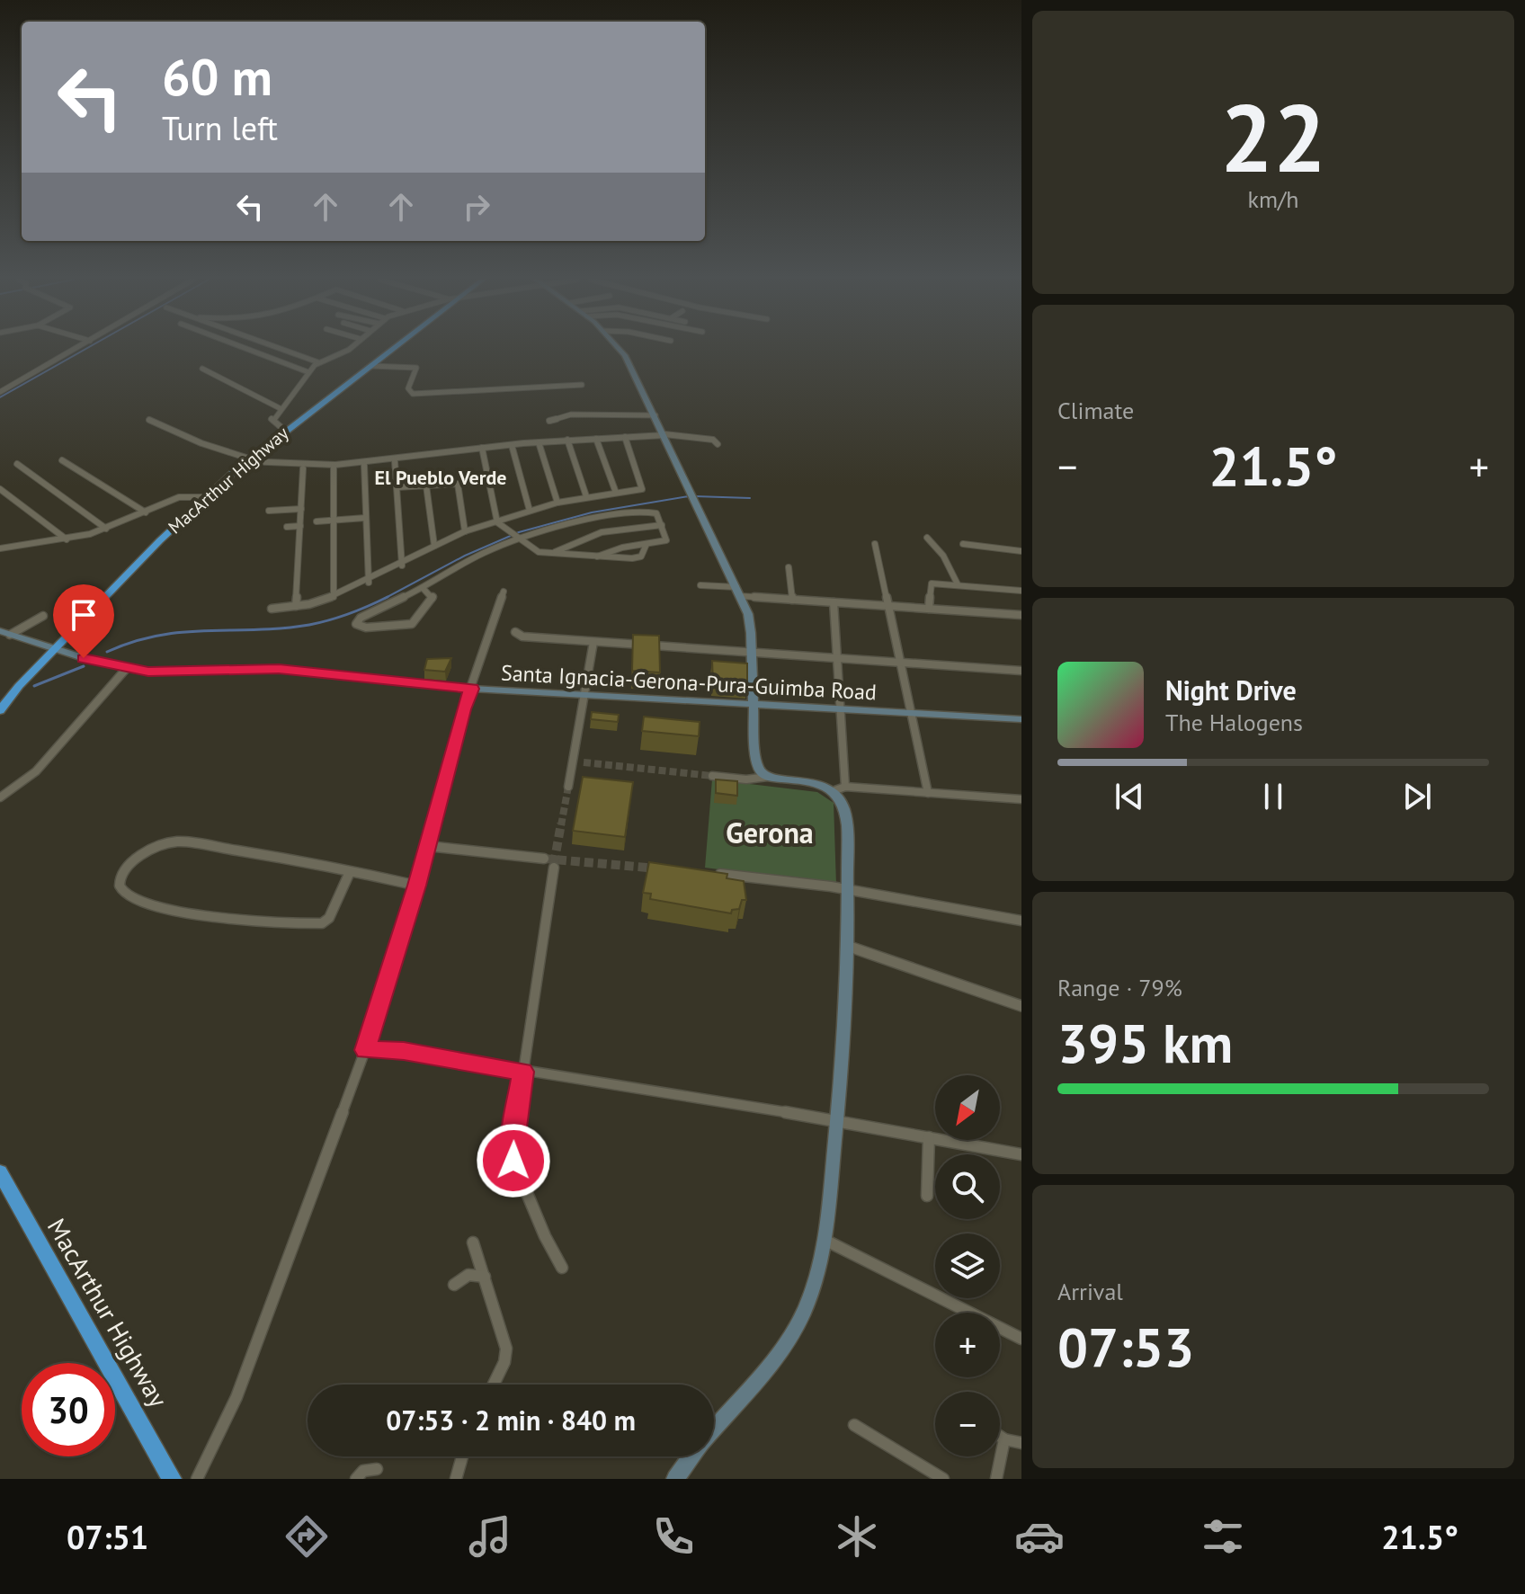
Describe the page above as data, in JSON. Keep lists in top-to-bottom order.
{
  "streets": {
    "highway": ["MacArthur Highway"],
    "main road": ["Santa Ignacia-Gerona-Pura-Guimba Road"]
  },
  "crossings": [
    ["MacArthur Highway", "Santa Ignacia-Gerona-Pura-Guimba Road"]
  ],
  "districts": ["El Pueblo Verde", "Gerona"],
  "north": "bottom left",
  "page": {
    "tile": [
      ["22", "km/h"],
      "Climate",
      ["Range · 79%", "395 km"],
      ["Arrival", "07:53"]
    ],
    "turn": ["60 m", "Turn left"],
    "heat": ["−", "21.5°", "+"],
    "song": ["Night Drive", "The Halogens"],
    "map_buttons": ["+", "−"],
    "limit": "30",
    "trip": "07:53 · 2 min · 840 m",
    "tabs": ["07:51", "21.5°"]
  }
}
